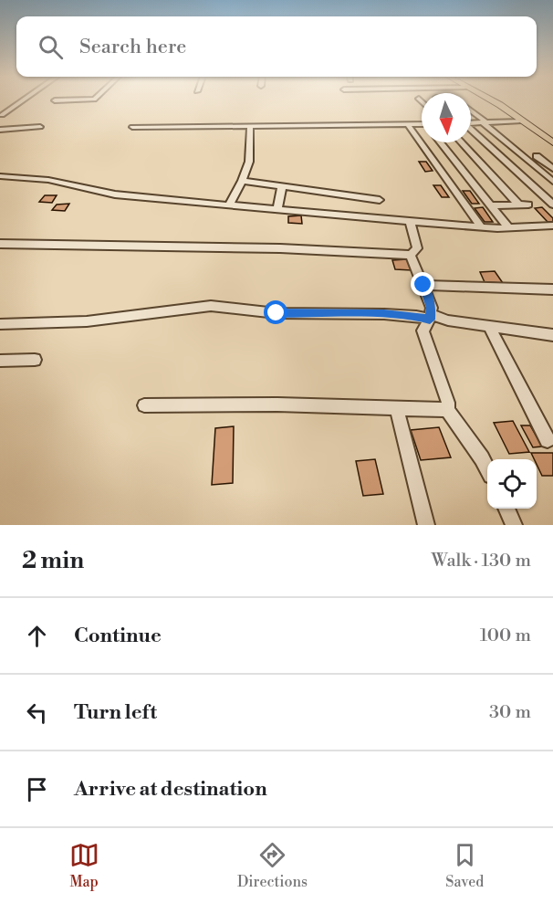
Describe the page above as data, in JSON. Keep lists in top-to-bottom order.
{
  "north": "bottom",
  "page": {
    "search": "Search here",
    "heading": ["2 min", "Walk · 130 m"],
    "list": [
      ["Continue", "100 m"],
      ["Turn left", "30 m"],
      "Arrive at destination"
    ],
    "nav": ["Map", "Directions", "Saved"]
  }
}
